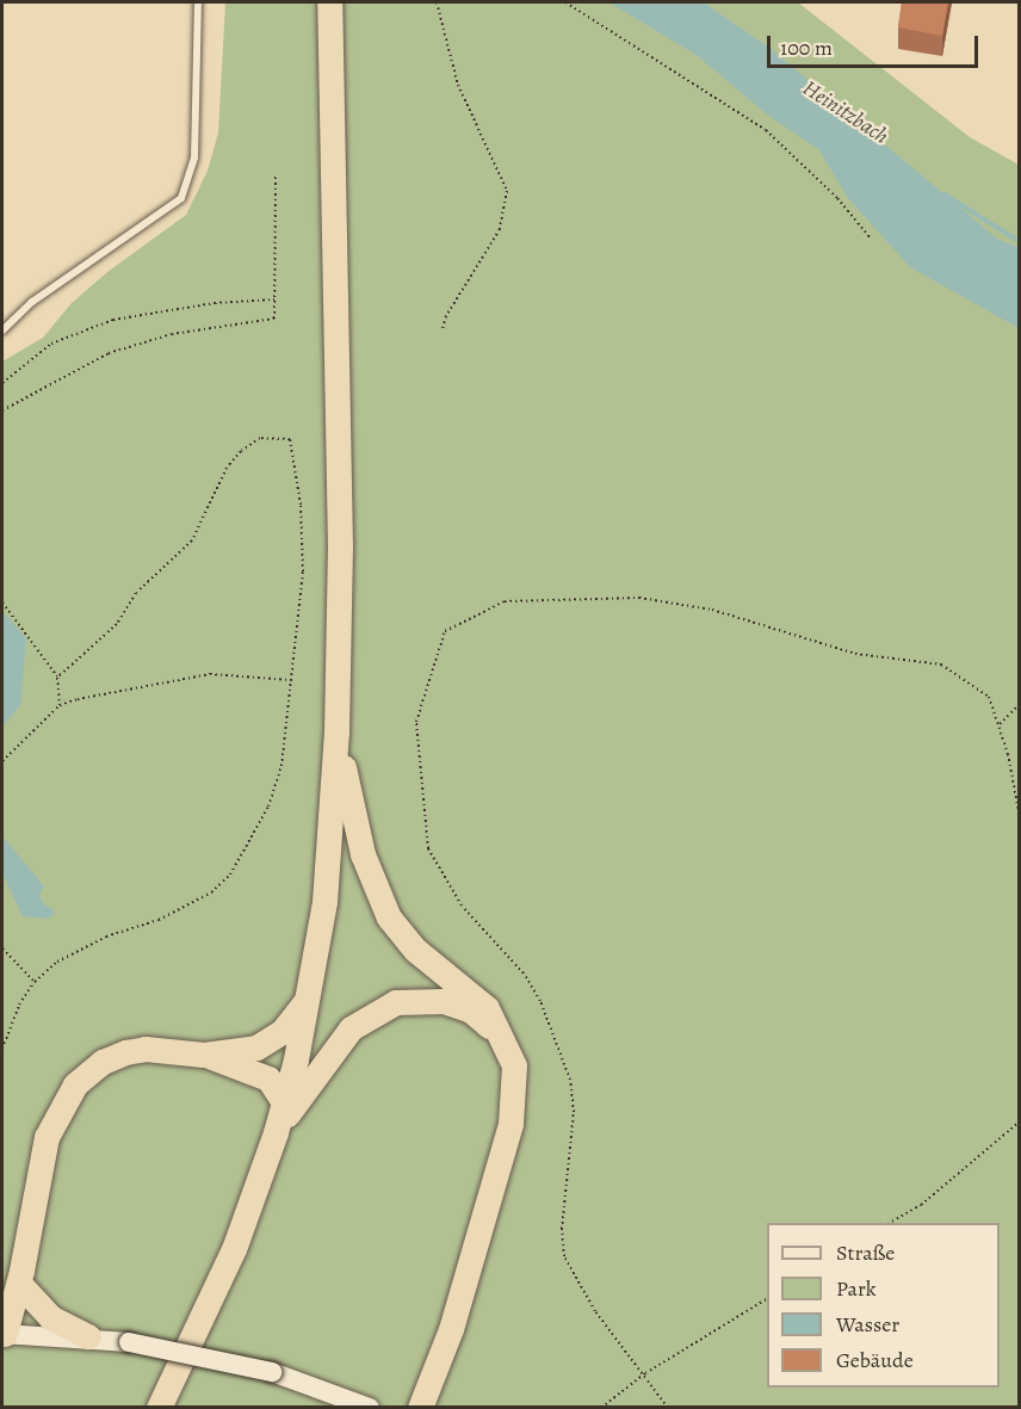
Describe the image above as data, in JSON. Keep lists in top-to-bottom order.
{
  "water": ["Heinitzbach"],
  "legend": [
    "Straße",
    "Park",
    "Wasser",
    "Gebäude"
  ],
  "scale_bar": "100 m"
}
